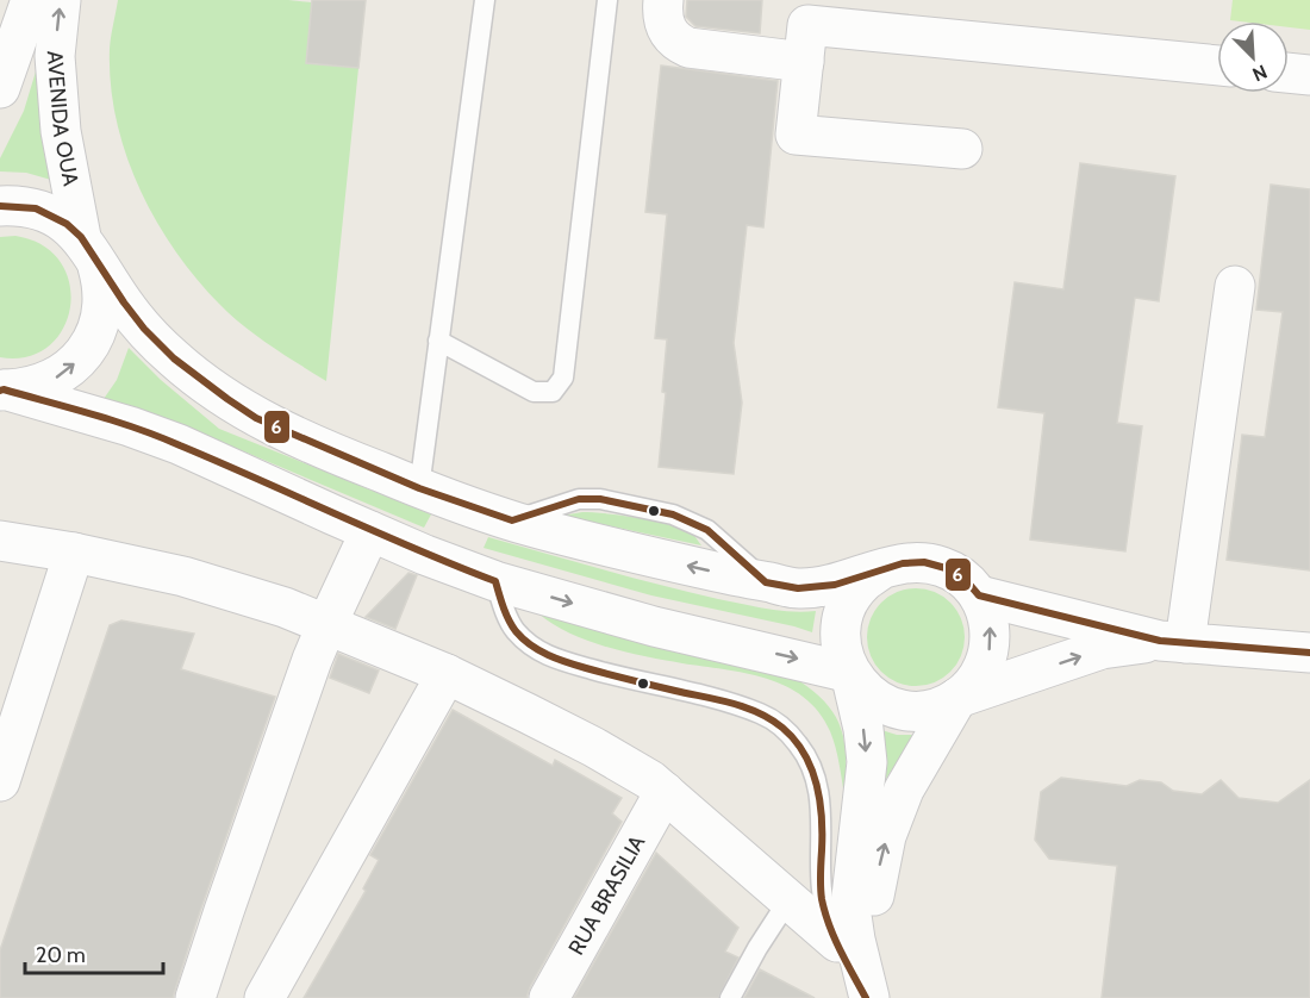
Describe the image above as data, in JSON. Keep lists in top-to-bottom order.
{
  "streets": {
    "street": ["AVENIDA OUA", "RUA BRASILIA"]
  },
  "lines": ["transit line 6"],
  "scale_bar": "20 m",
  "north": "bottom right"
}
